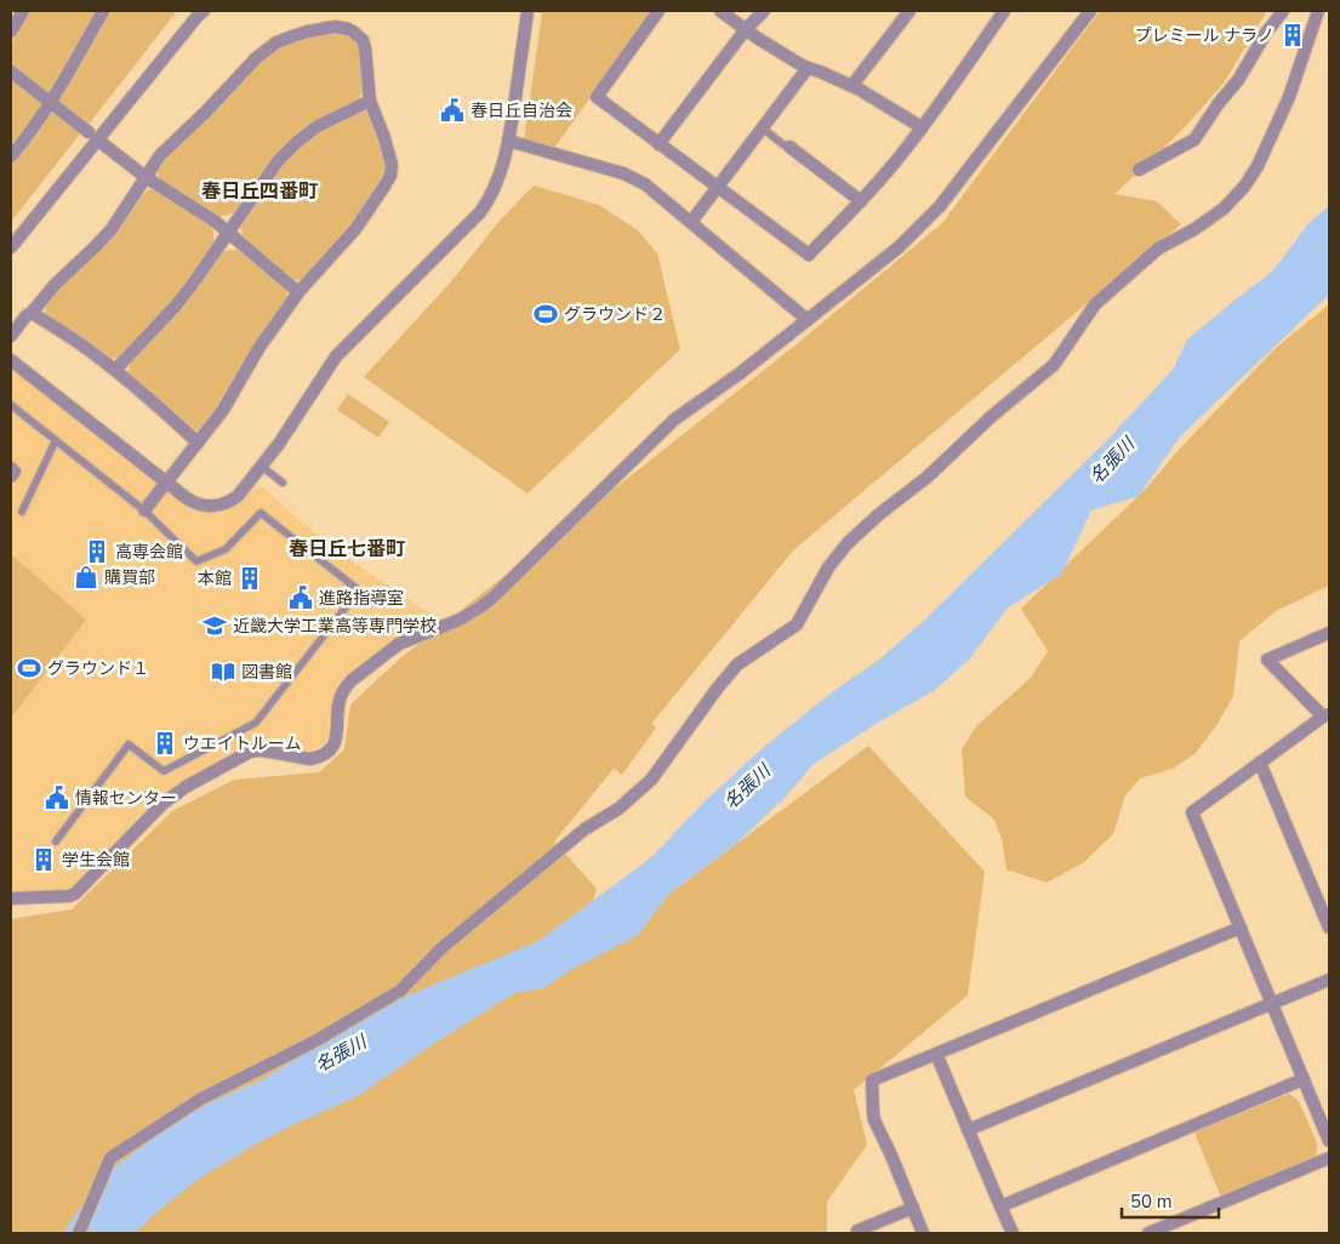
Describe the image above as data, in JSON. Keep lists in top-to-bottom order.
{
  "districts": ["春日丘四番町", "春日丘七番町"],
  "water": ["名張川"],
  "places": {
    "building": [
      "プレミール ナラノ",
      "高専会館",
      "本館",
      "ウエイトルーム",
      "学生会館"
    ],
    "public building": ["春日丘自治会", "進路指導室", "情報センター"],
    "sports": ["グラウンド２", "グラウンド１"],
    "shop": ["購買部"],
    "school or university": ["近畿大学工業高等専門学校"],
    "library": ["図書館"]
  },
  "scale_bar": "50 m"
}
